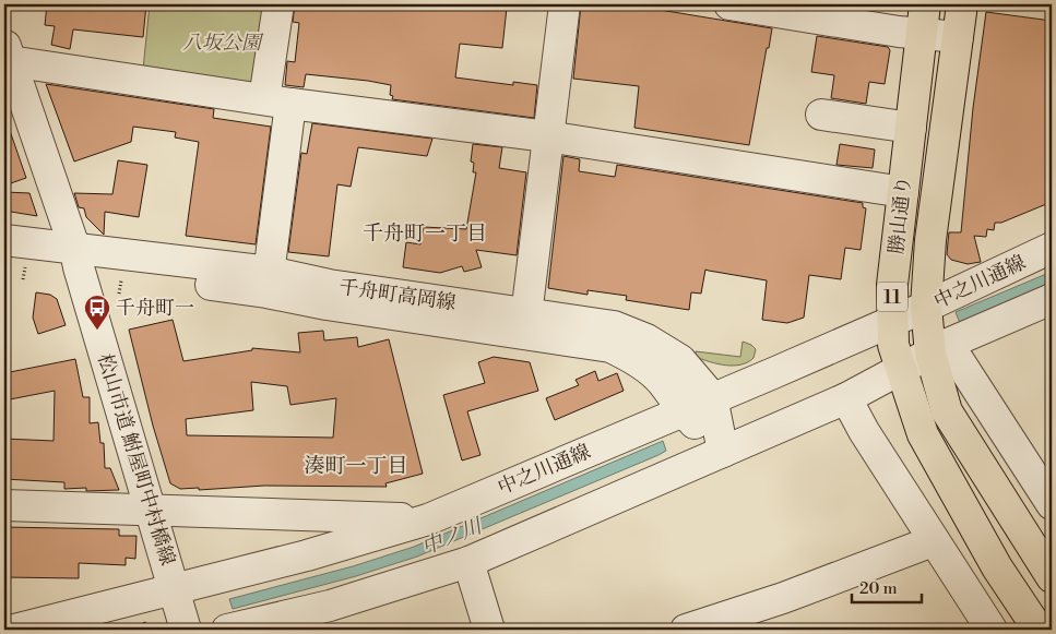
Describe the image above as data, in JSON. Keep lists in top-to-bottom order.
{
  "streets": {
    "highway": ["勝山通り", "11"],
    "street": ["中之川通線", "千舟町高岡線", "松山市道 鮒屋町中村橋線"]
  },
  "crossings": [
    ["勝山通り", "中之川通線"],
    ["中之川通線", "千舟町高岡線"],
    ["中之川通線", "松山市道 鮒屋町中村橋線"],
    ["千舟町高岡線", "松山市道 鮒屋町中村橋線"]
  ],
  "districts": ["千舟町一丁目", "湊町一丁目"],
  "water": ["中ノ川"],
  "parks": ["八坂公園"],
  "places": {
    "bus stop": ["千舟町一"]
  },
  "scale_bar": "20 m"
}
